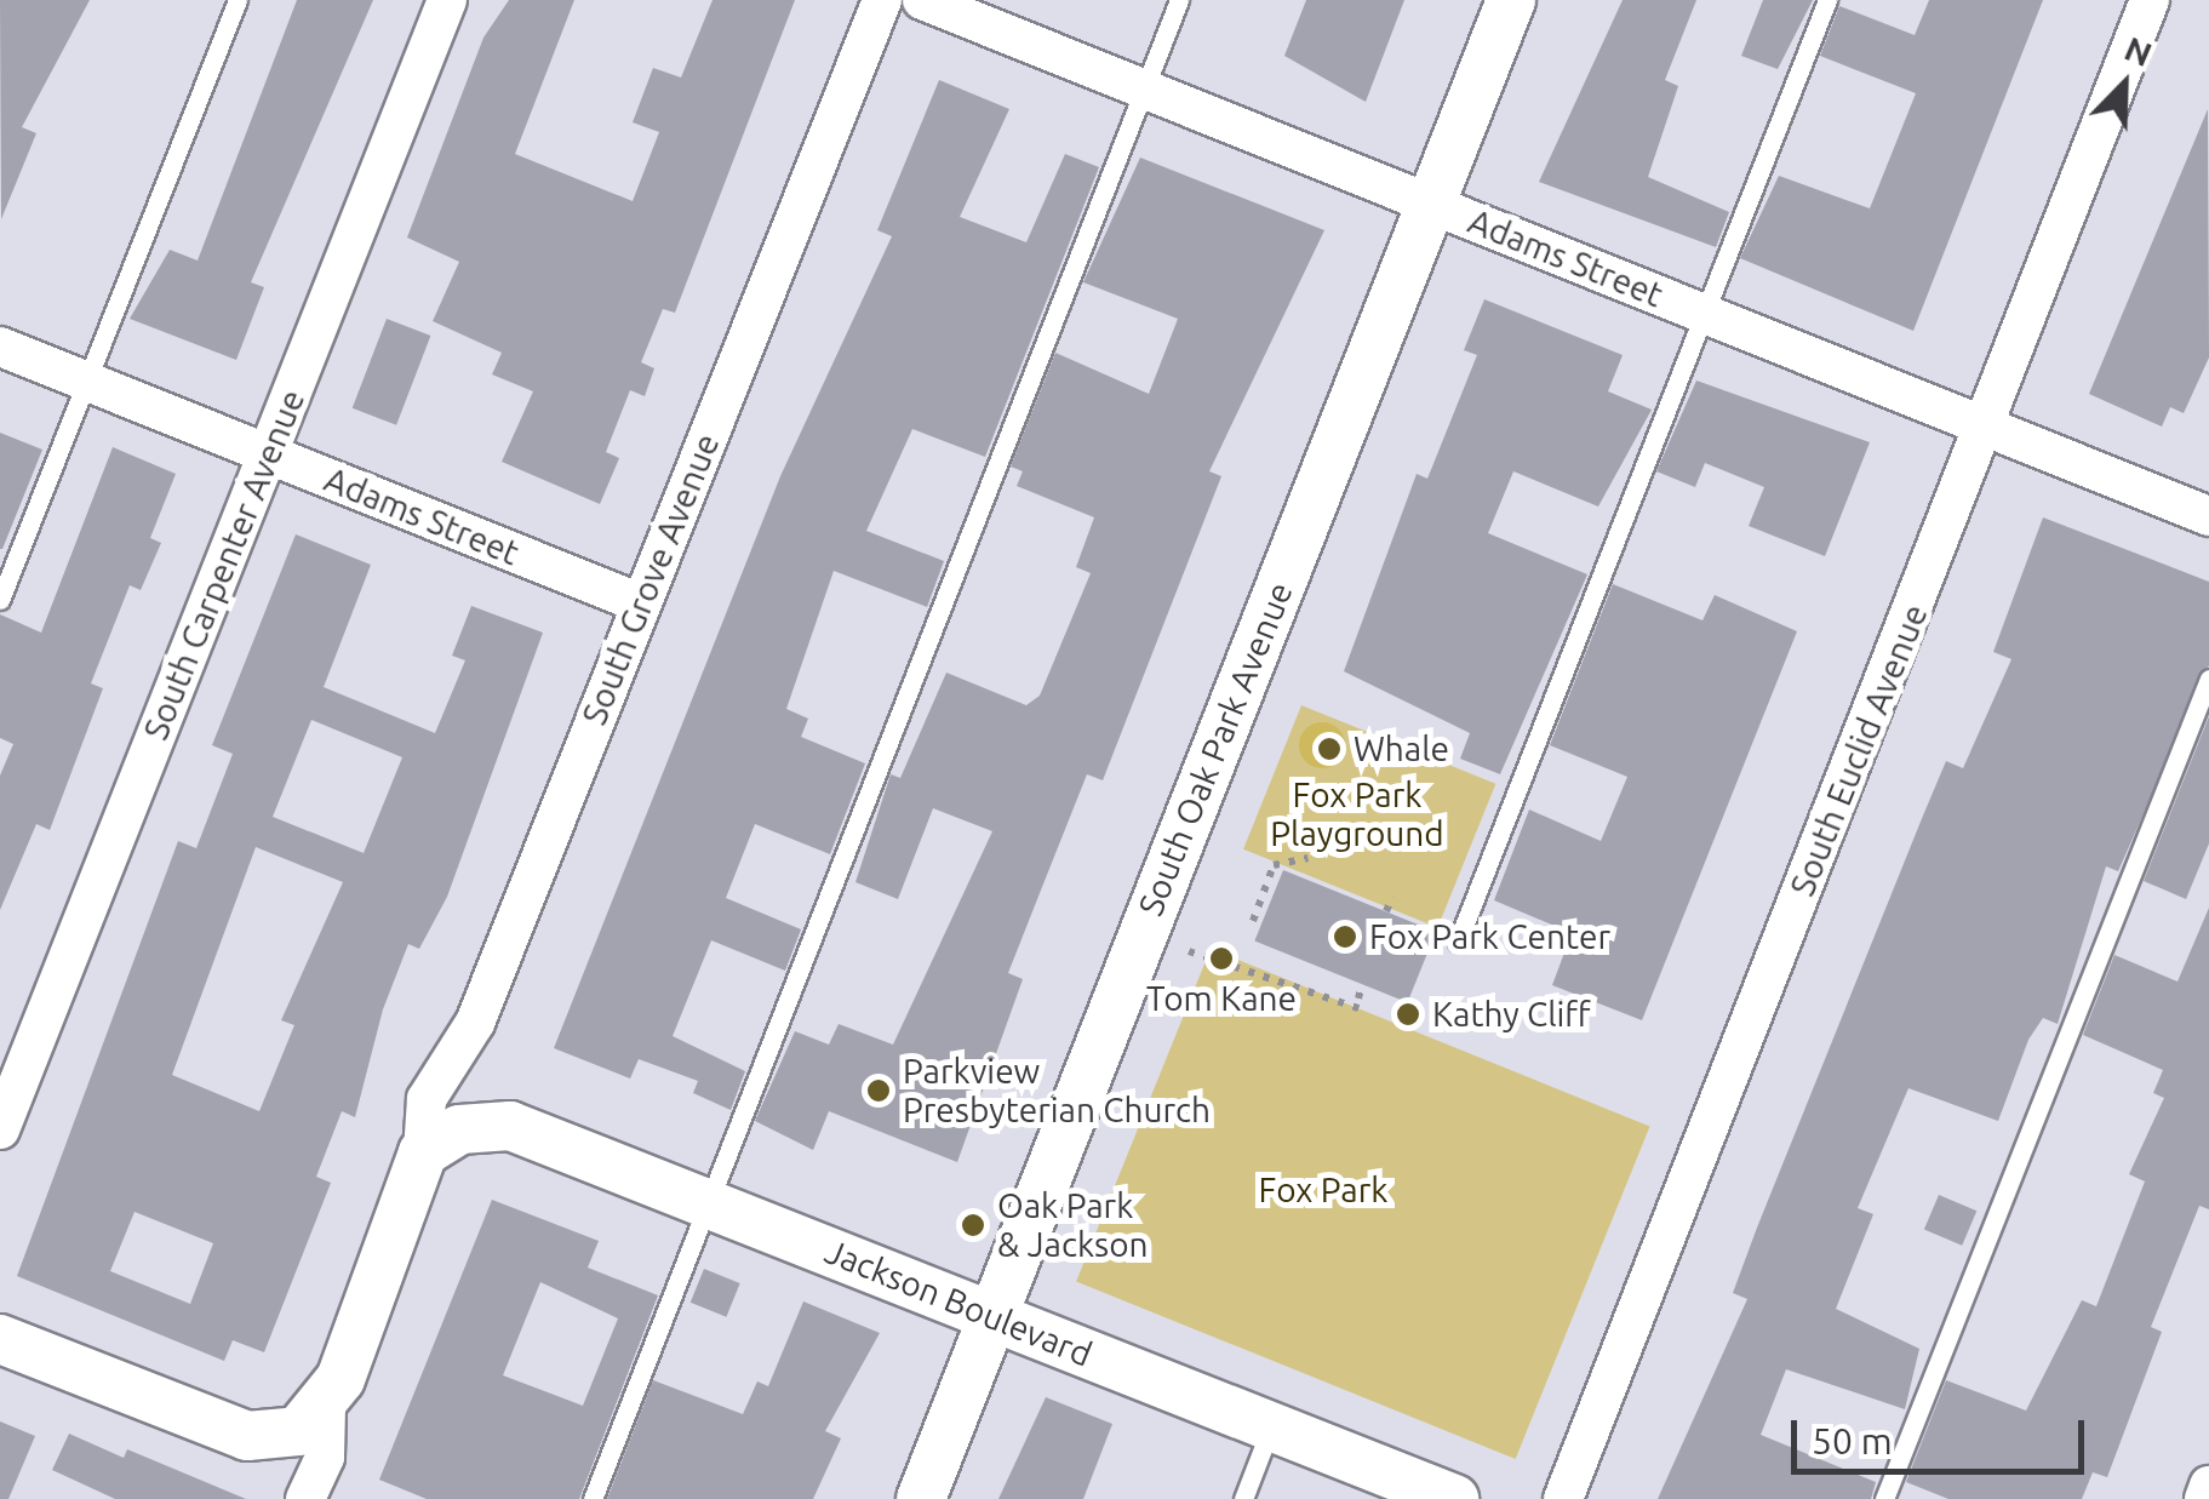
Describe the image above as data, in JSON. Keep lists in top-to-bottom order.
{
  "streets": {
    "street": [
      "Adams Street",
      "South Carpenter Avenue",
      "South Grove Avenue",
      "South Oak Park Avenue",
      "South Euclid Avenue",
      "Jackson Boulevard"
    ]
  },
  "crossings": [
    ["Adams Street", "South Carpenter Avenue"],
    ["Adams Street", "South Grove Avenue"],
    ["Adams Street", "South Oak Park Avenue"],
    ["Adams Street", "South Euclid Avenue"],
    ["South Grove Avenue", "Jackson Boulevard"],
    ["South Oak Park Avenue", "Jackson Boulevard"]
  ],
  "parks": ["Fox Park Playground", "Fox Park"],
  "places": [
    "Whale",
    "Fox Park Center",
    "Tom Kane",
    "Kathy Cliff",
    "Parkview Presbyterian Church",
    "Oak Park & Jackson"
  ],
  "scale_bar": "50 m",
  "north": "top right"
}
